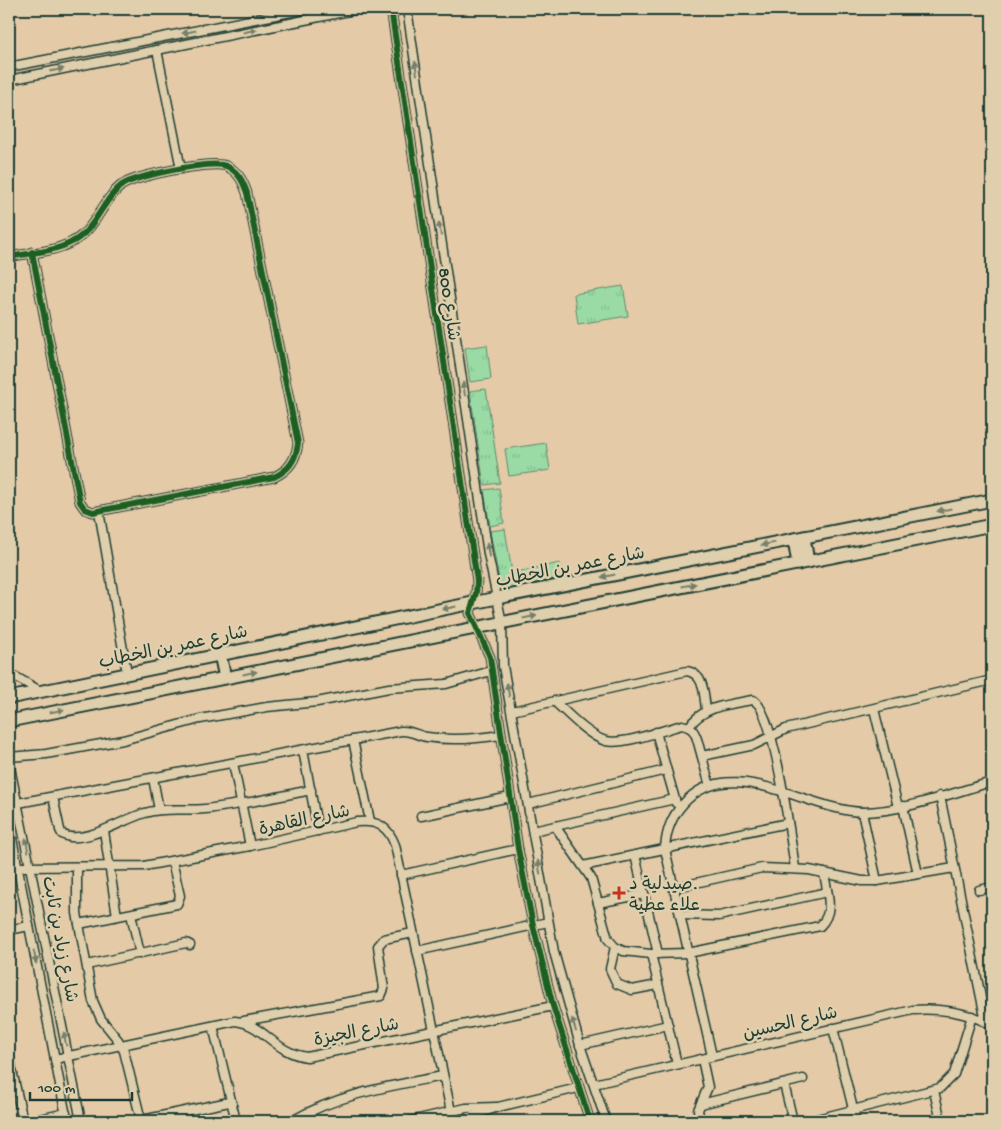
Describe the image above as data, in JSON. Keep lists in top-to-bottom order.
{
  "streets": {
    "street": [
      "شارع 800",
      "شارع عمر بن الخطاب",
      "شارع القاهرة",
      "شارع زياد بن ثابت",
      "شارع الحسين",
      "شارع الجيزة"
    ]
  },
  "crossings": [
    ["شارع 800", "شارع عمر بن الخطاب"],
    ["شارع 800", "شارع الحسين"],
    ["شارع القاهرة", "شارع زياد بن ثابت"],
    ["شارع القاهرة", "شارع الجيزة"]
  ],
  "places": {
    "health": ["صيدلية د. علاء عطية"]
  },
  "scale_bar": "100 m"
}
